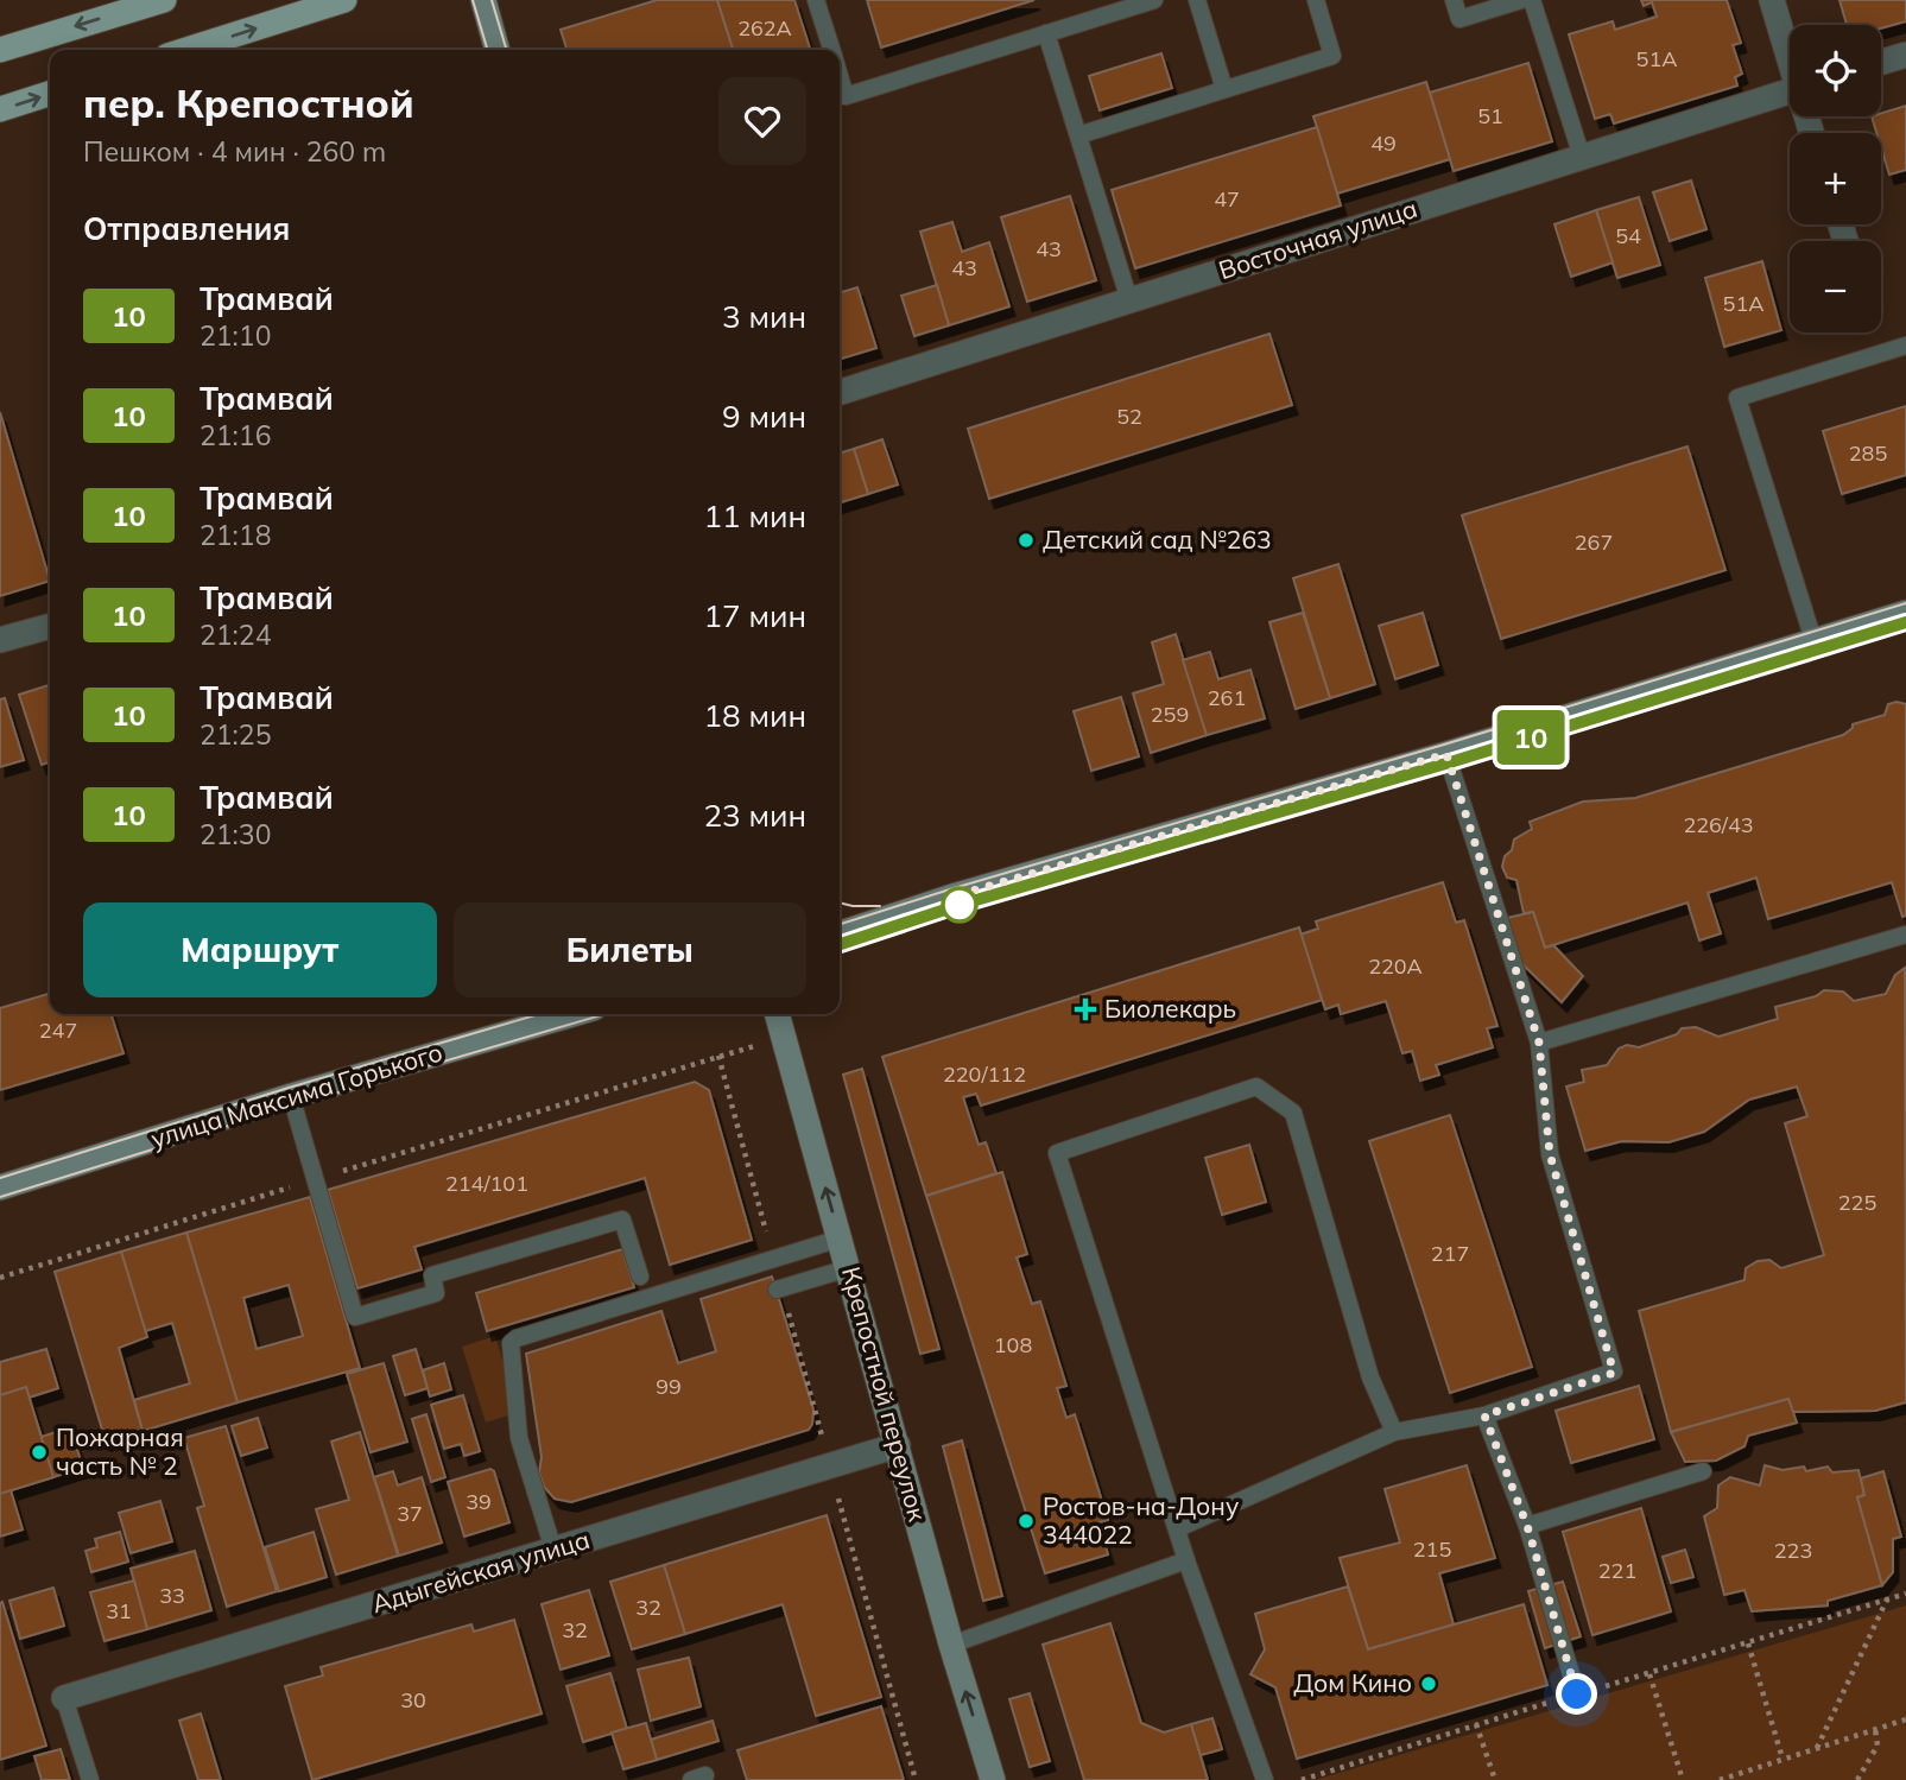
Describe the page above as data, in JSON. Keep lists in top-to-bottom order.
{
  "streets": {
    "main road": ["улица Максима Горького", "Крепостной переулок"],
    "street": ["Восточная улица", "Адыгейская улица"]
  },
  "crossings": [
    ["Крепостной переулок", "Адыгейская улица"]
  ],
  "one_way": ["Крепостной переулок"],
  "places": {
    "other": [
      "Детский сад №263",
      "Пожарная часть № 2",
      "Ростов-на-Дону 344022",
      "Дом Кино"
    ],
    "health": ["Биолекарь"]
  },
  "lines": ["tram line 10"],
  "house_numbers": [
    "262А",
    "51А",
    "51",
    "49",
    "47",
    "54",
    "43",
    "43",
    "51А",
    "52",
    "285",
    "267",
    "261",
    "259",
    "226/43",
    "220А",
    "247",
    "220/112",
    "214/101",
    "225",
    "217",
    "108",
    "99",
    "39",
    "37",
    "215",
    "223",
    "221",
    "33",
    "32",
    "31",
    "32",
    "30"
  ],
  "page": {
    "on_map": "10",
    "map_buttons": ["+", "−"],
    "heading": [
      ["пер. Крепостной", "Пешком · 4 мин · 260 m"],
      "Отправления"
    ],
    "list": [
      {
        "mark": "10",
        "name": "Трамвай",
        "note": "21:10",
        "value": "3 мин"
      },
      {
        "mark": "10",
        "name": "Трамвай",
        "note": "21:16",
        "value": "9 мин"
      },
      {
        "mark": "10",
        "name": "Трамвай",
        "note": "21:18",
        "value": "11 мин"
      },
      {
        "mark": "10",
        "name": "Трамвай",
        "note": "21:24",
        "value": "17 мин"
      },
      {
        "mark": "10",
        "name": "Трамвай",
        "note": "21:25",
        "value": "18 мин"
      },
      {
        "mark": "10",
        "name": "Трамвай",
        "note": "21:30",
        "value": "23 мин"
      }
    ],
    "buttons": ["Маршрут", "Билеты"]
  }
}
